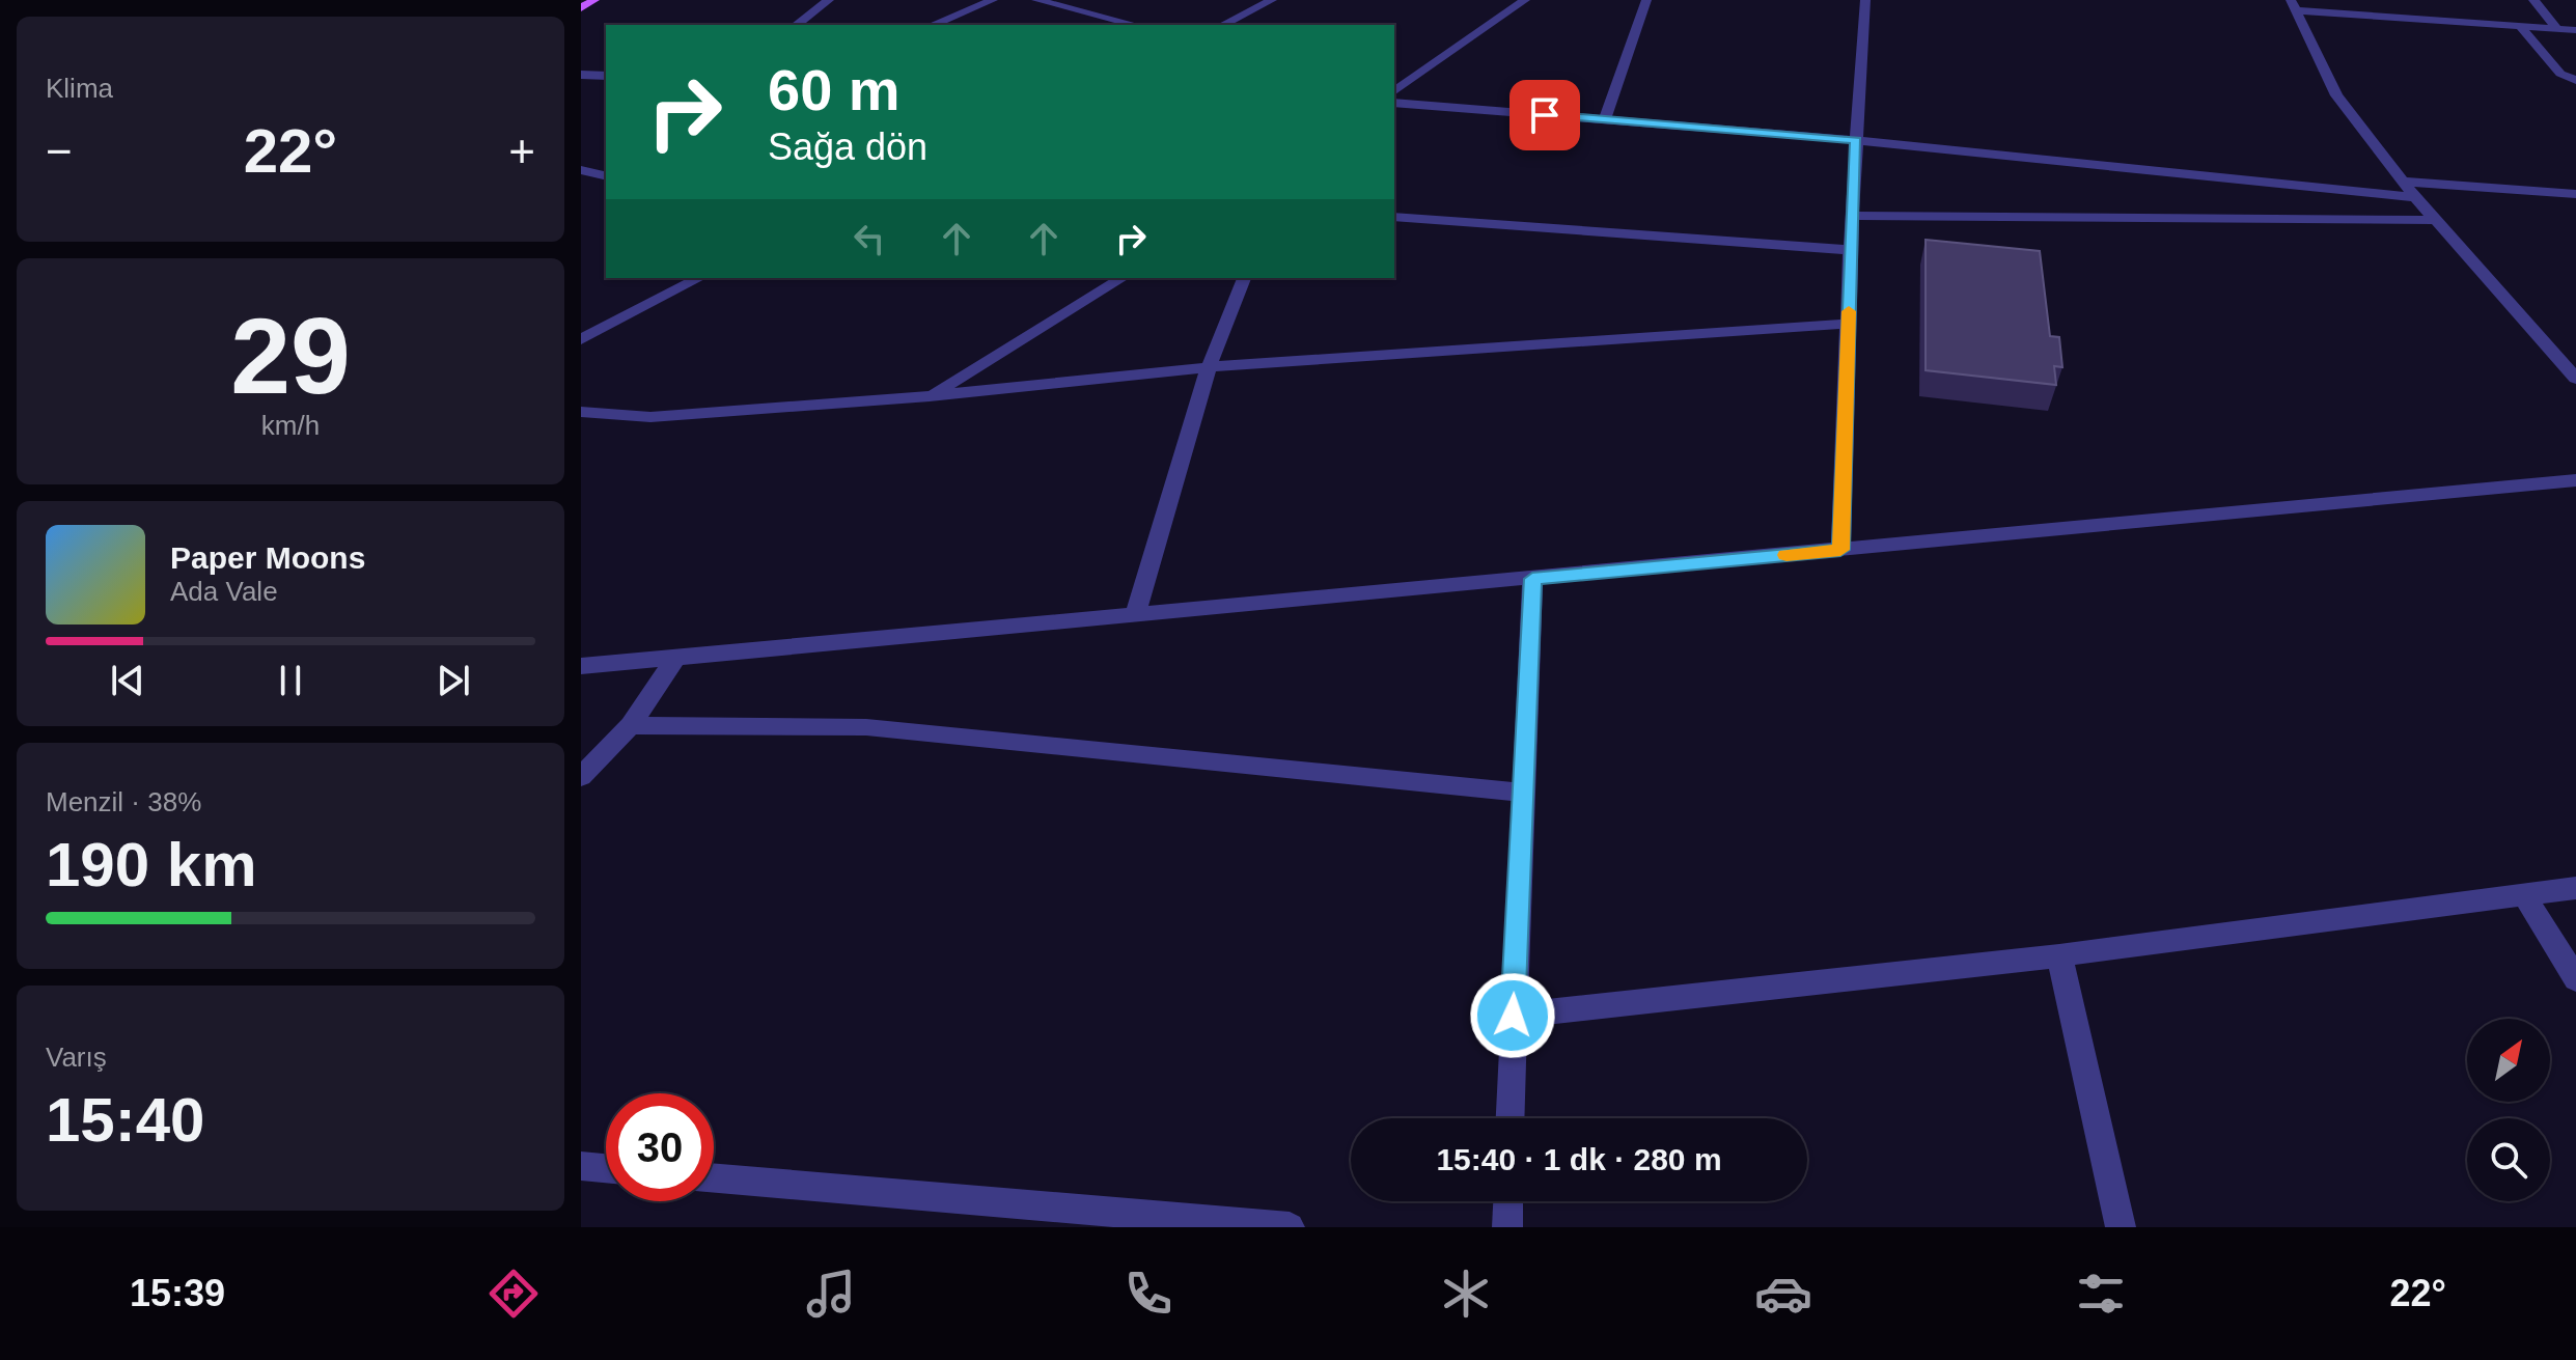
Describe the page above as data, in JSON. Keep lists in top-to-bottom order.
{
  "north": "top right",
  "page": {
    "tile": [
      "Klima",
      ["29", "km/h"],
      ["Menzil · 38%", "190 km"],
      ["Varış", "15:40"]
    ],
    "turn": ["60 m", "Sağa dön"],
    "heat": ["−", "22°", "+"],
    "song": ["Paper Moons", "Ada Vale"],
    "limit": "30",
    "trip": "15:40 · 1 dk · 280 m",
    "tabs": ["15:39", "22°"]
  }
}
